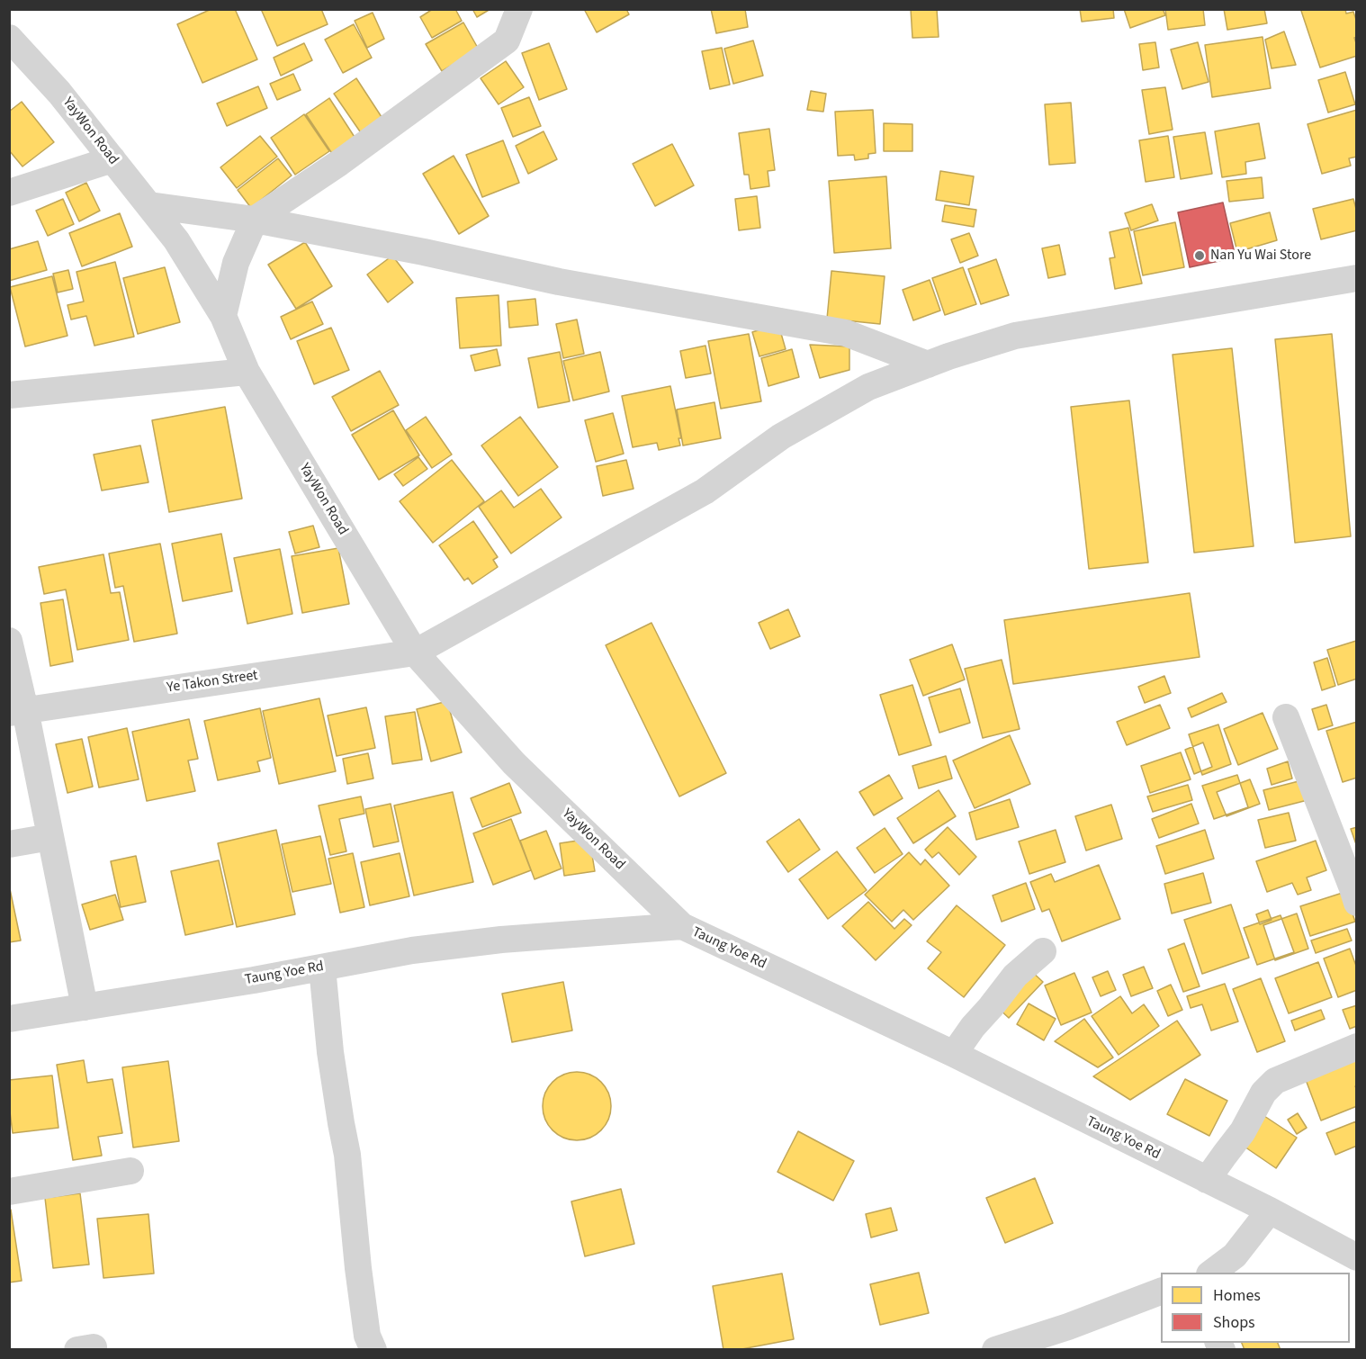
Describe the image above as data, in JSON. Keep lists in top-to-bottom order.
{
  "streets": {
    "street": ["YayWon Road", "Ye Takon Street", "Taung Yoe Rd"]
  },
  "crossings": [
    ["YayWon Road", "Ye Takon Street"],
    ["YayWon Road", "Taung Yoe Rd"]
  ],
  "places": ["Nan Yu Wai Store"],
  "legend": ["Homes", "Shops"]
}
